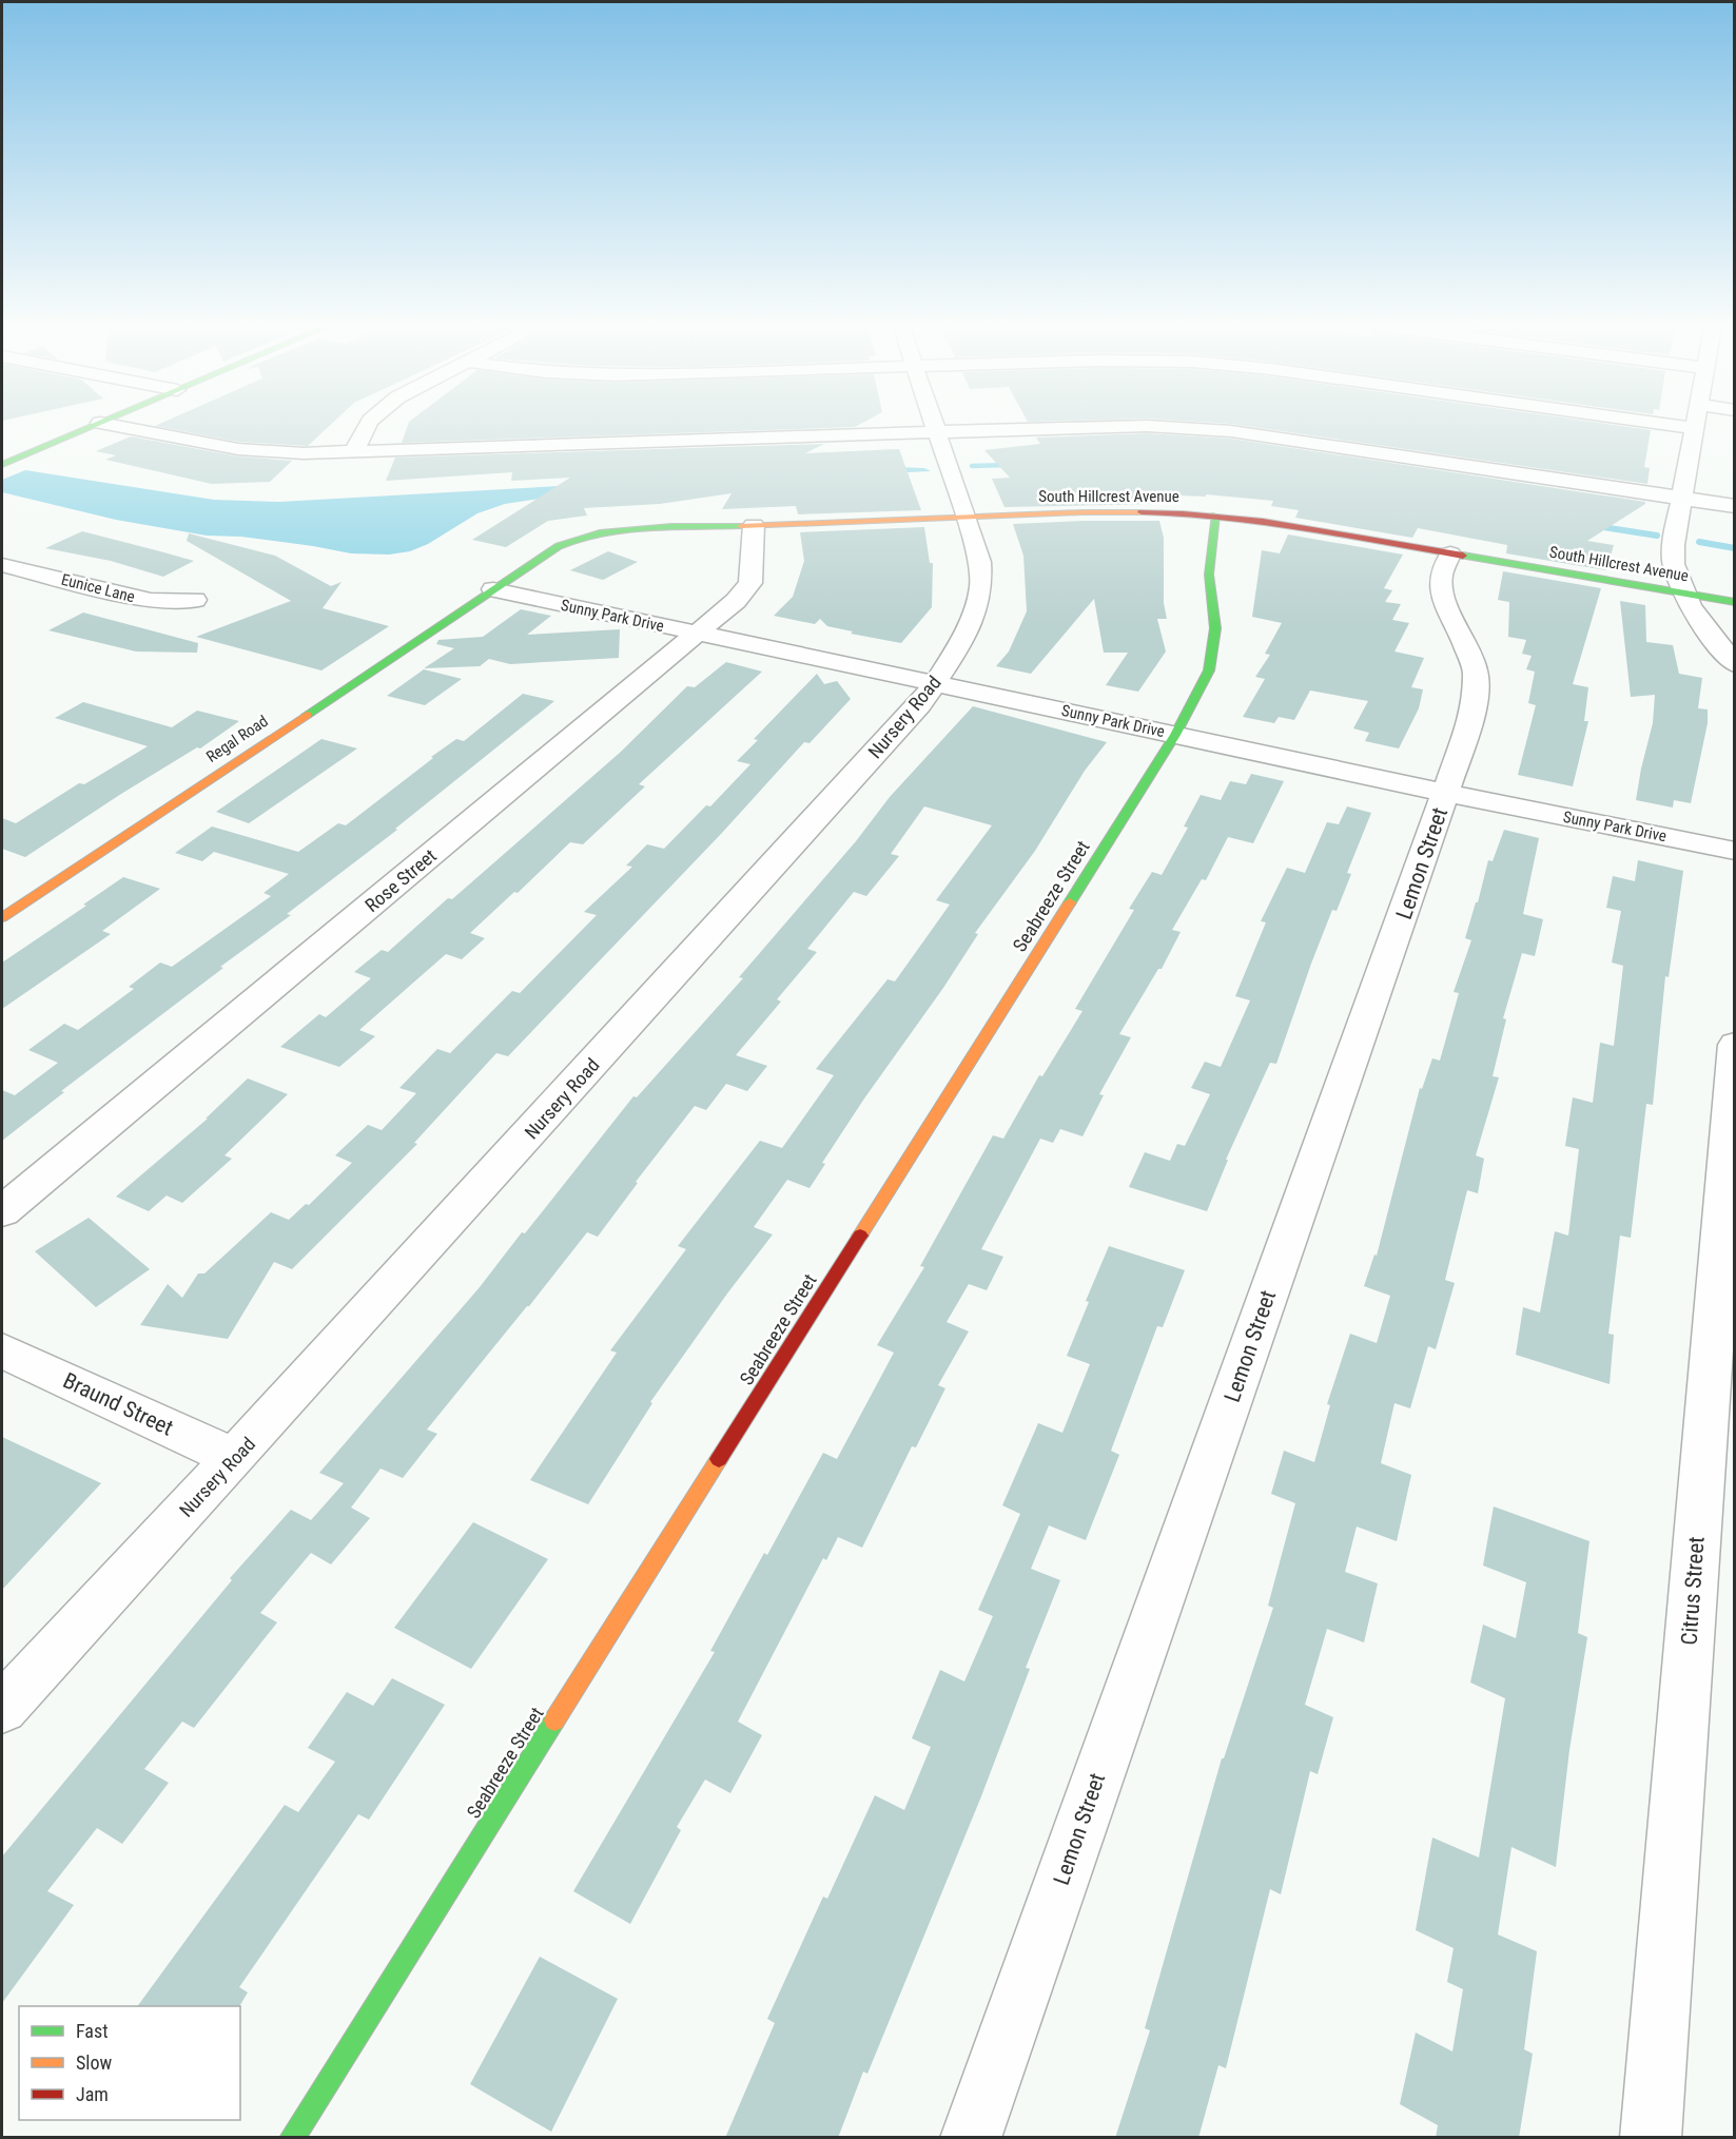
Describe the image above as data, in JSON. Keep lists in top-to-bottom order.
{
  "streets": {
    "street": [
      "South Hillcrest Avenue",
      "Eunice Lane",
      "Sunny Park Drive",
      "Nursery Road",
      "Regal Road",
      "Lemon Street",
      "Rose Street",
      "Seabreeze Street",
      "Braund Street",
      "Citrus Street"
    ]
  },
  "crossings": [
    ["South Hillcrest Avenue", "Sunny Park Drive"],
    ["South Hillcrest Avenue", "Nursery Road"],
    ["South Hillcrest Avenue", "Regal Road"],
    ["South Hillcrest Avenue", "Lemon Street"],
    ["South Hillcrest Avenue", "Rose Street"],
    ["South Hillcrest Avenue", "Seabreeze Street"],
    ["Sunny Park Drive", "Nursery Road"],
    ["Sunny Park Drive", "Regal Road"],
    ["Sunny Park Drive", "Lemon Street"],
    ["Sunny Park Drive", "Rose Street"],
    ["Sunny Park Drive", "Seabreeze Street"],
    ["Nursery Road", "Braund Street"]
  ],
  "legend": ["Fast", "Slow", "Jam"]
}
